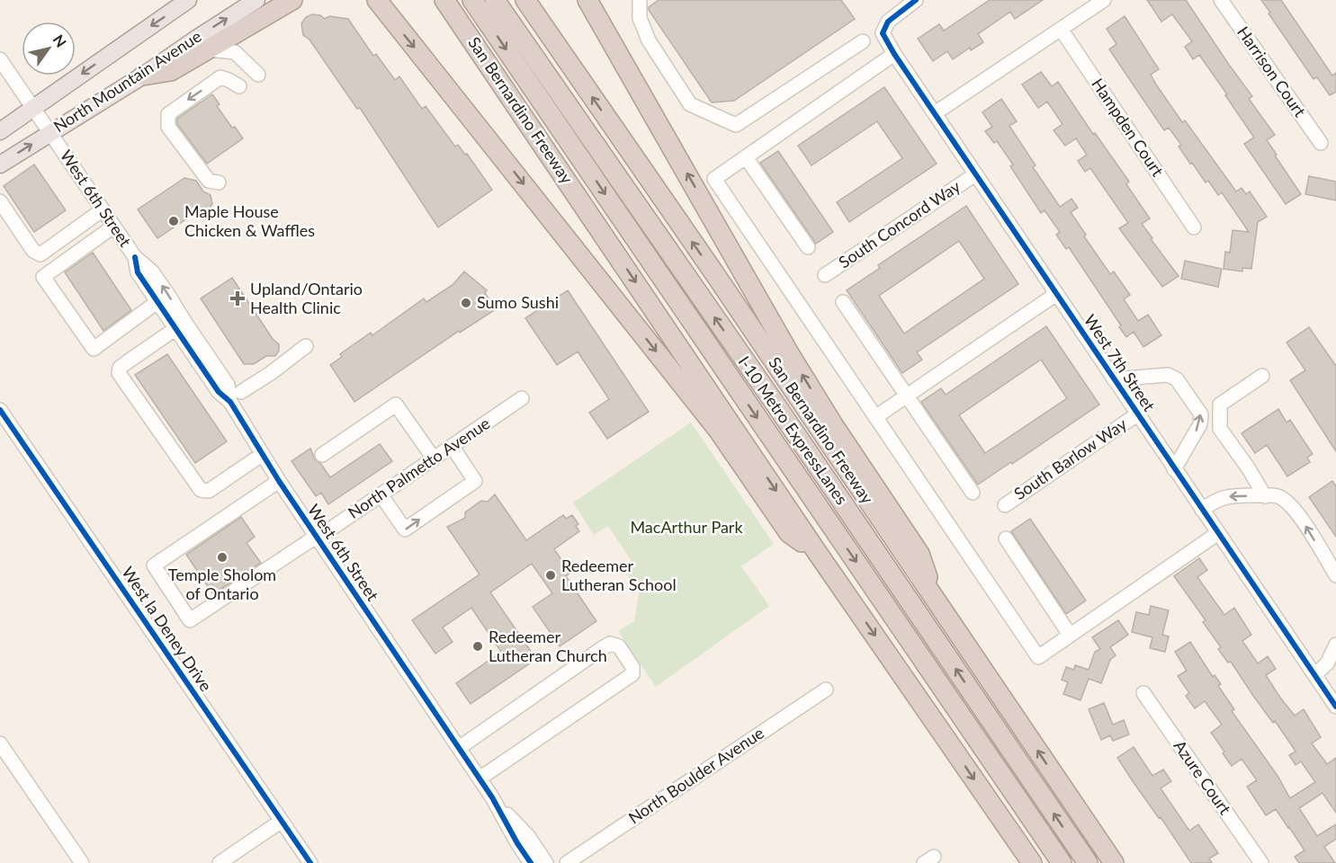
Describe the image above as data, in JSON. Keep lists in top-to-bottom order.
{
  "streets": {
    "highway": ["San Bernardino Freeway", "I-10 Metro ExpressLanes"],
    "main road": ["North Mountain Avenue"],
    "street": [
      "Harrison Court",
      "Hampden Court",
      "West 6th Street",
      "South Concord Way",
      "West 7th Street",
      "South Barlow Way",
      "North Palmetto Avenue",
      "West la Deney Drive",
      "North Boulder Avenue",
      "Azure Court"
    ]
  },
  "crossings": [
    ["North Mountain Avenue", "West 6th Street"],
    ["West 6th Street", "North Palmetto Avenue"],
    ["South Concord Way", "West 7th Street"],
    ["West 7th Street", "South Barlow Way"]
  ],
  "parks": ["MacArthur Park"],
  "places": {
    "other": [
      "Maple House Chicken & Waffles",
      "Sumo Sushi",
      "Temple Sholom of Ontario",
      "Redeemer Lutheran School",
      "Redeemer Lutheran Church"
    ],
    "health": ["Upland/Ontario Health Clinic"]
  },
  "north": "top right"
}
